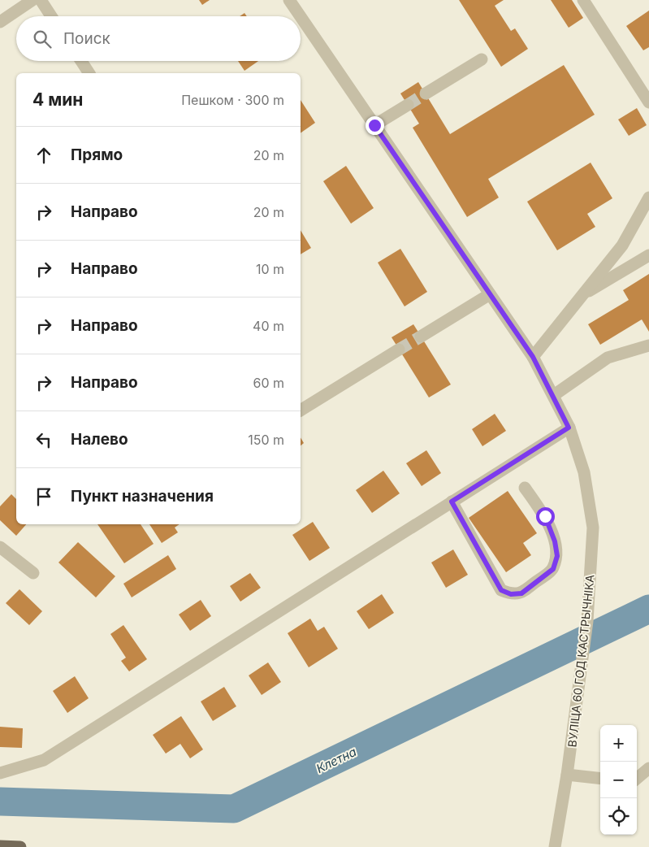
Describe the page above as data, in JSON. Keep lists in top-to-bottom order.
{
  "streets": {
    "street": ["ВУЛІЦА 60 ГОД КАСТРЫЧНІКА"]
  },
  "water": ["Клетна"],
  "page": {
    "search": "Поиск",
    "heading": ["4 мин", "Пешком · 300 m"],
    "list": [
      ["Прямо", "20 m"],
      ["Направо", "20 m"],
      ["Направо", "10 m"],
      ["Направо", "40 m"],
      ["Направо", "60 m"],
      ["Налево", "150 m"],
      "Пункт назначения"
    ],
    "map_buttons": ["+", "−"]
  }
}
